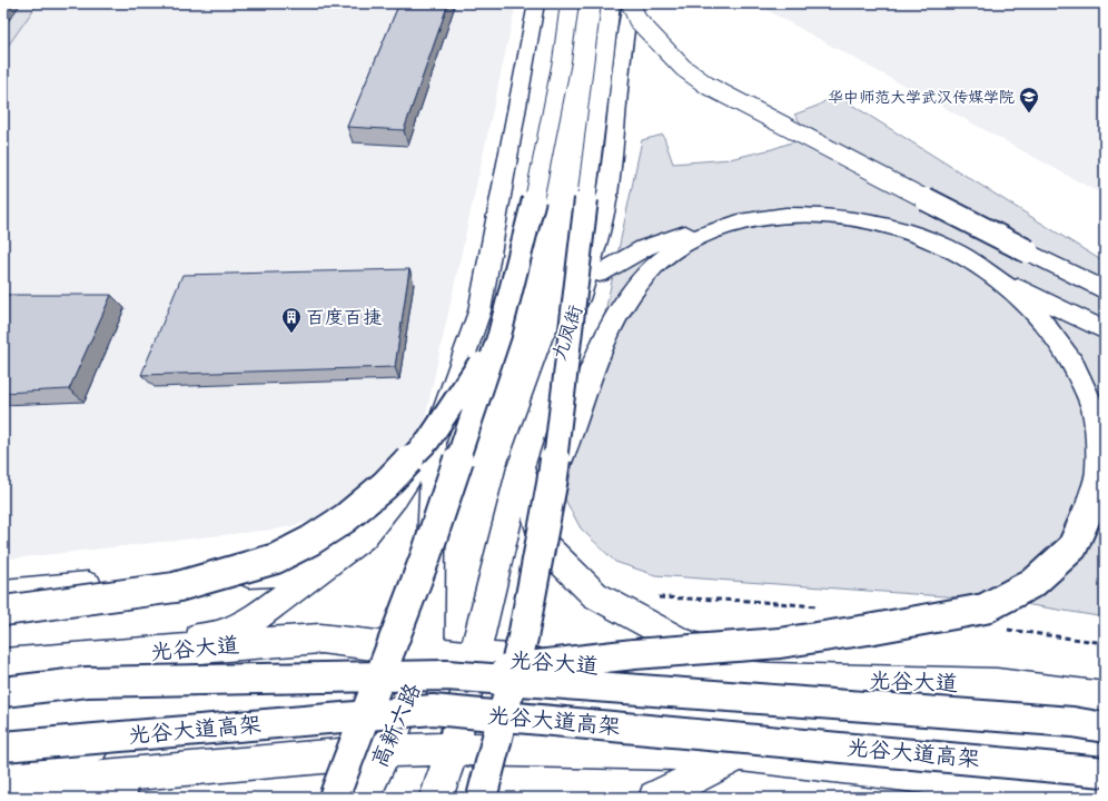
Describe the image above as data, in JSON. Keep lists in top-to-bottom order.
{
  "streets": {
    "main road": [
      "九凤街",
      "光谷大道",
      "光谷大道高架",
      "高新六路"
    ]
  },
  "crossings": [
    ["九凤街", "光谷大道"],
    ["光谷大道", "光谷大道高架"],
    ["光谷大道", "高新六路"],
    ["光谷大道高架", "高新六路"]
  ],
  "places": {
    "school or university": ["华中师范大学武汉传媒学院"],
    "building": ["百度百捷"]
  }
}
